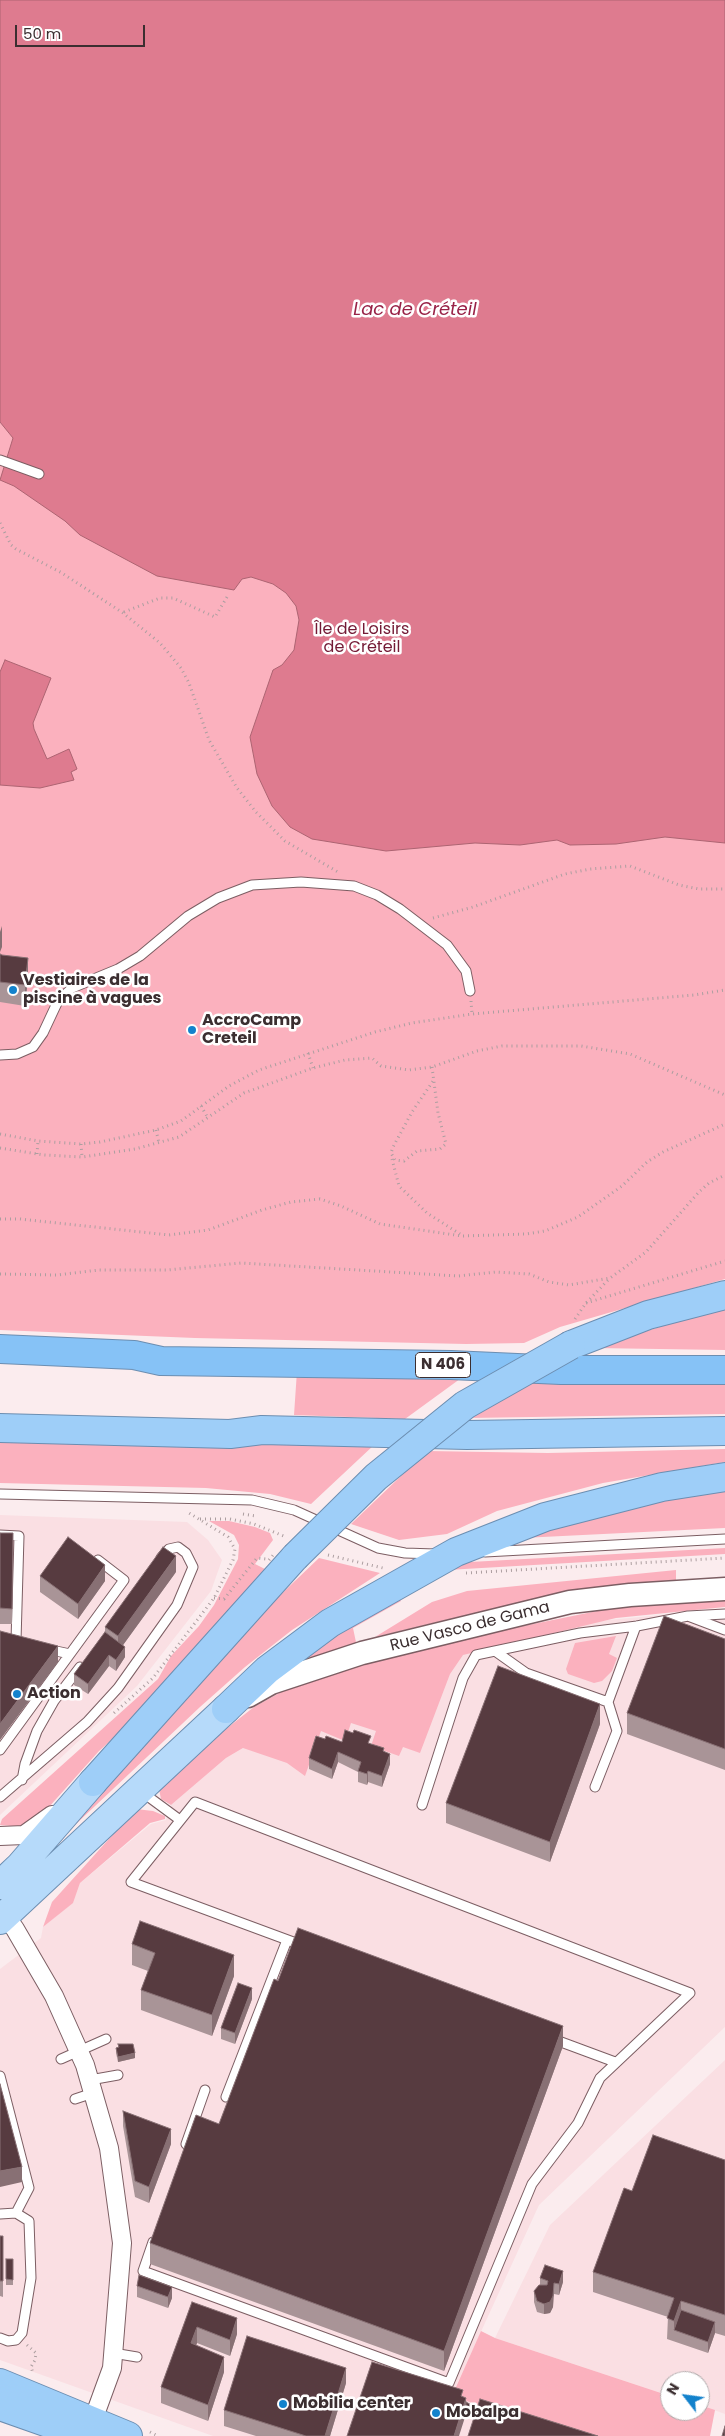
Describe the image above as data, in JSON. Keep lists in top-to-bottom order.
{
  "streets": {
    "highway": ["N 406"],
    "street": ["Rue Vasco de Gama"]
  },
  "water": ["Lac de Créteil"],
  "parks": ["Île de Loisirs de Créteil"],
  "places": [
    "Vestiaires de la piscine à vagues",
    "AccroCamp Creteil",
    "Action",
    "Mobilia center",
    "Mobalpa"
  ],
  "scale_bar": "50 m",
  "north": "top left"
}
